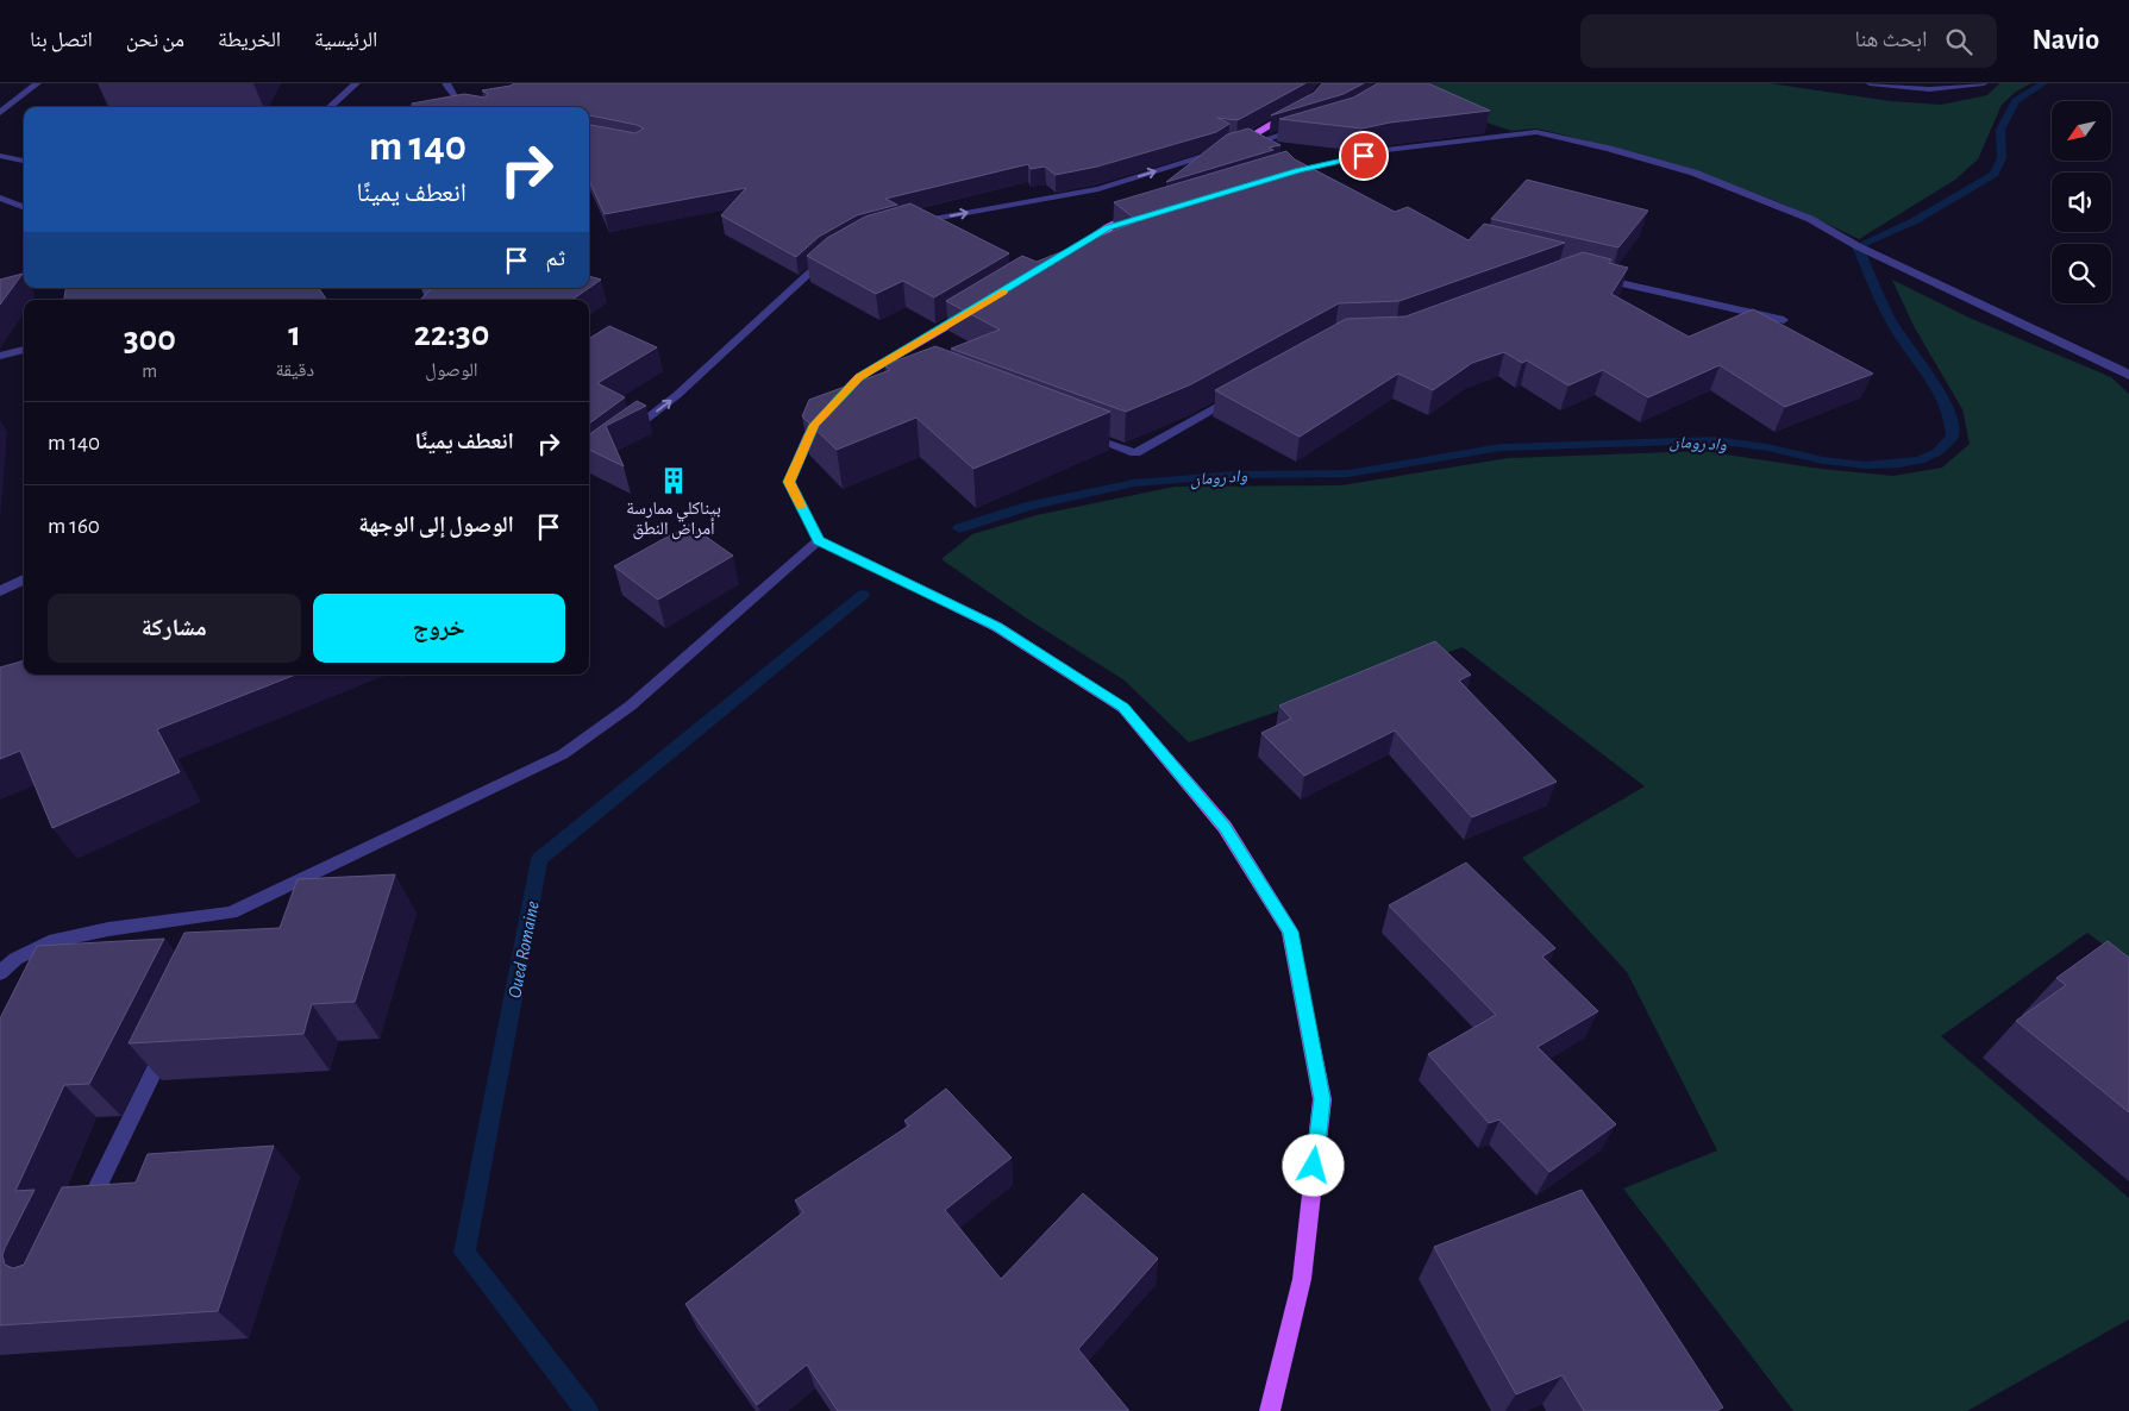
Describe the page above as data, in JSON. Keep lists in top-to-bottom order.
{
  "water": ["واد رومان", "Oued Romaine"],
  "places": {
    "building": ["بيناكلي ممارسة أمراض النطق"]
  },
  "north": "bottom left",
  "page": {
    "header": "Navio",
    "search": "ابحث هنا",
    "nav": [
      "الرئيسية",
      "الخريطة",
      "من نحن",
      "اتصل بنا"
    ],
    "turn": ["140 m", "انعطف يمينًا"],
    "then": "ثم",
    "eta": [
      "22:30",
      "الوصول",
      "1",
      "دقيقة",
      "300",
      "m"
    ],
    "list": [
      {
        "name": "انعطف يمينًا",
        "value": "140 m"
      },
      {
        "name": "الوصول إلى الوجهة",
        "value": "160 m"
      }
    ],
    "buttons": ["خروج", "مشاركة"]
  }
}
